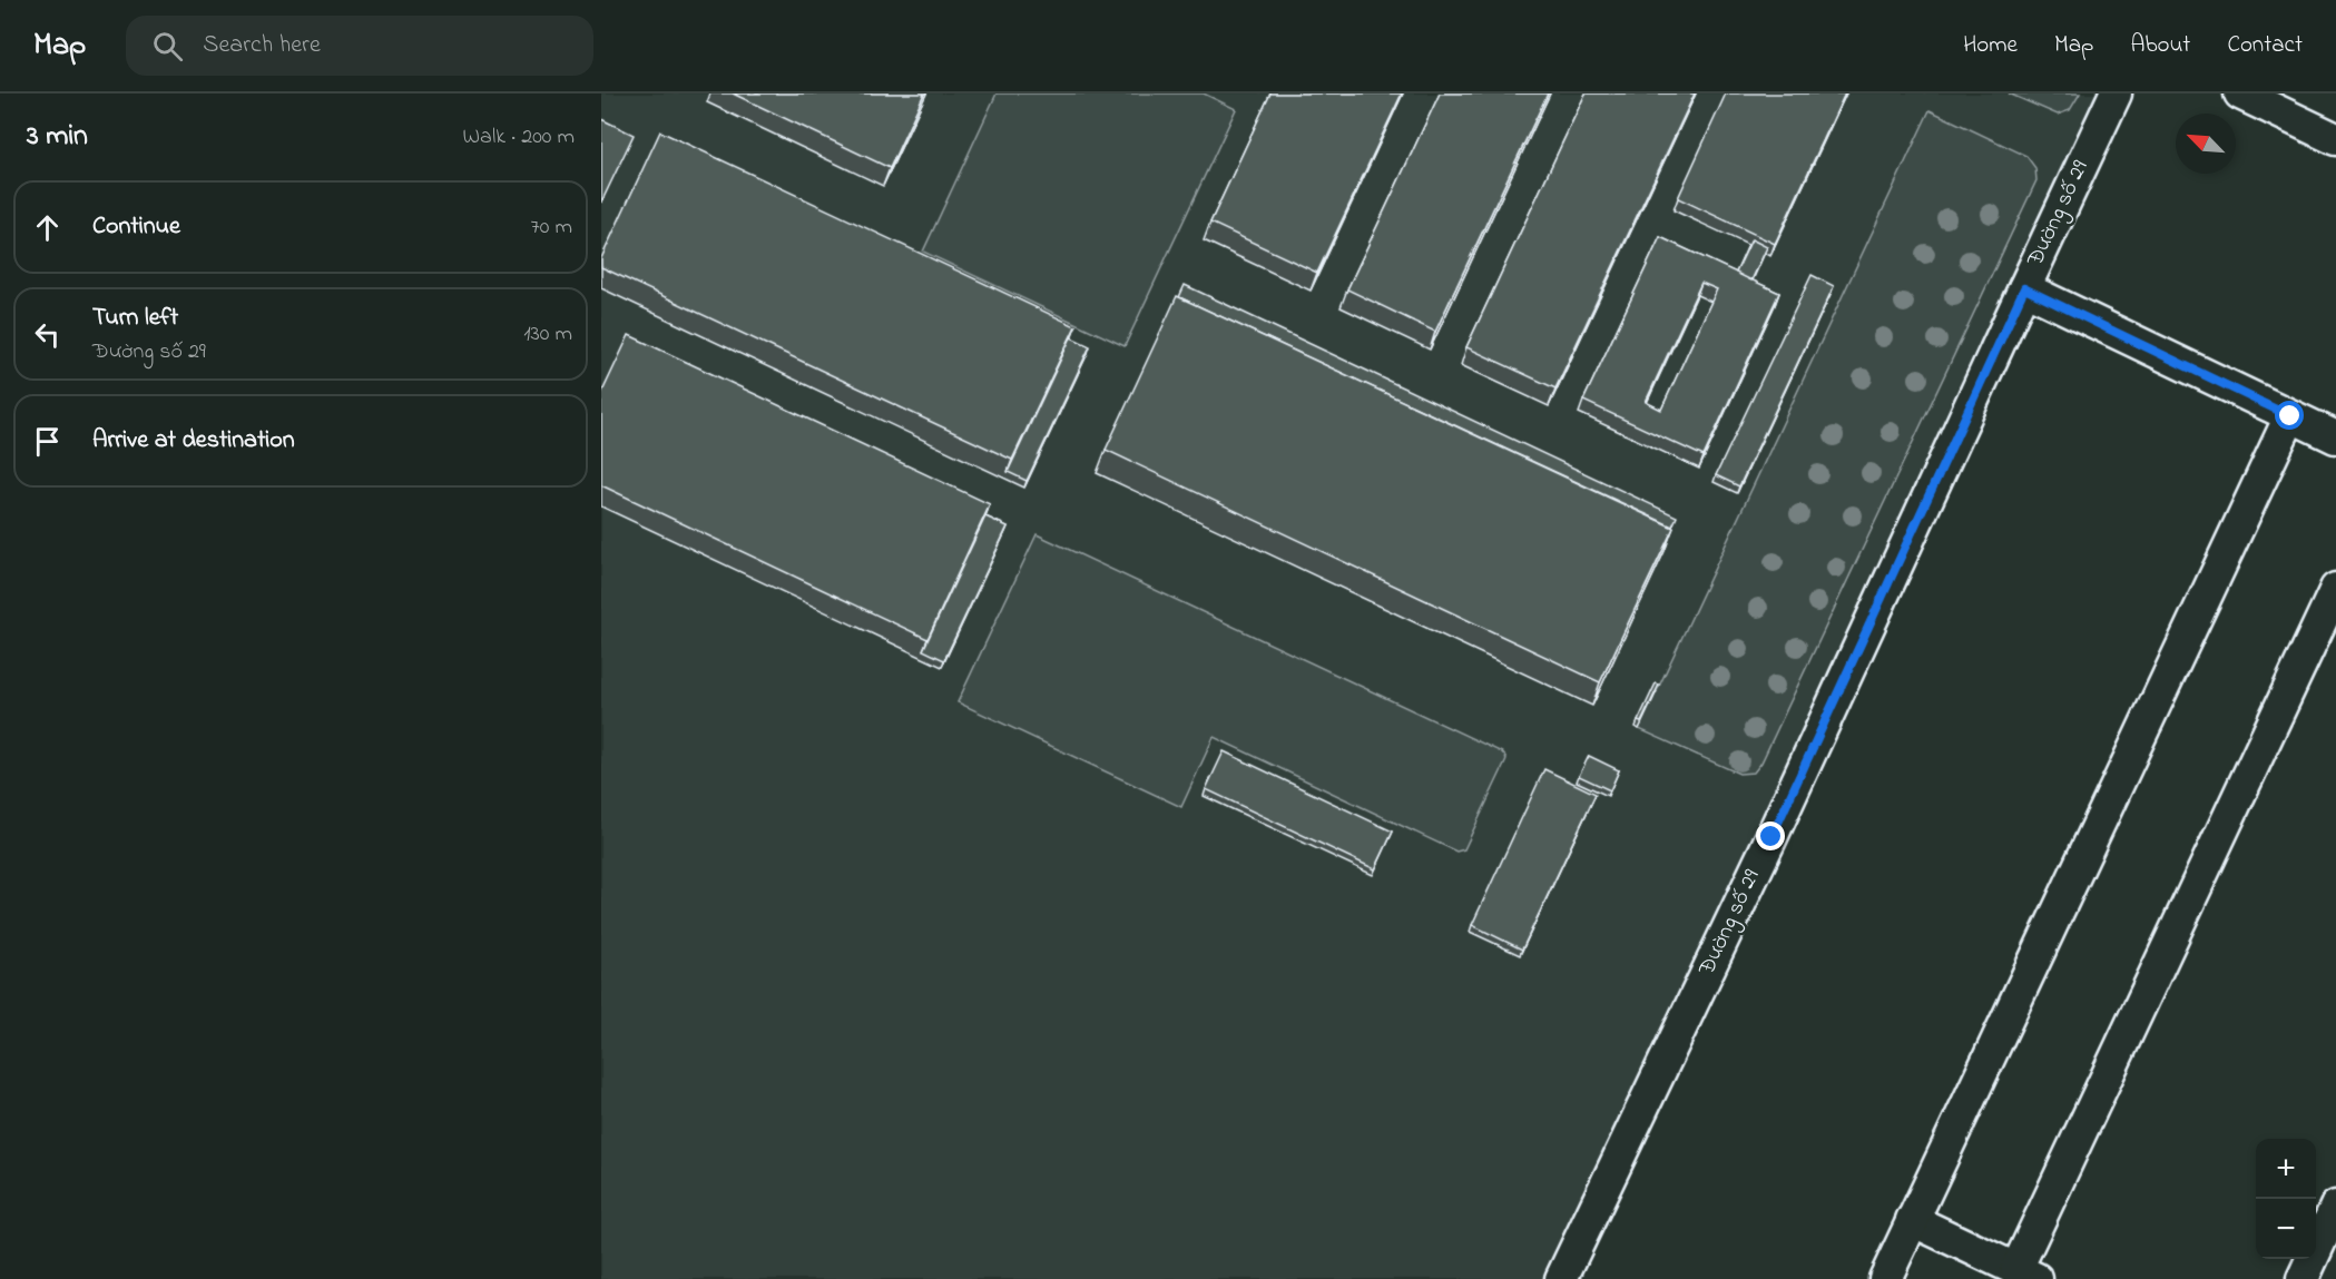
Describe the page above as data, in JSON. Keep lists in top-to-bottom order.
{
  "streets": {
    "street": ["Đường số 29"]
  },
  "north": "top left",
  "page": {
    "header": "Map",
    "search": "Search here",
    "nav": [
      "Home",
      "Map",
      "About",
      "Contact"
    ],
    "heading": ["3 min", "Walk · 200 m"],
    "list": [
      ["Continue", "70 m"],
      ["Turn left", "Đường số 29", "130 m"],
      "Arrive at destination"
    ],
    "map_buttons": ["+", "−"]
  }
}
